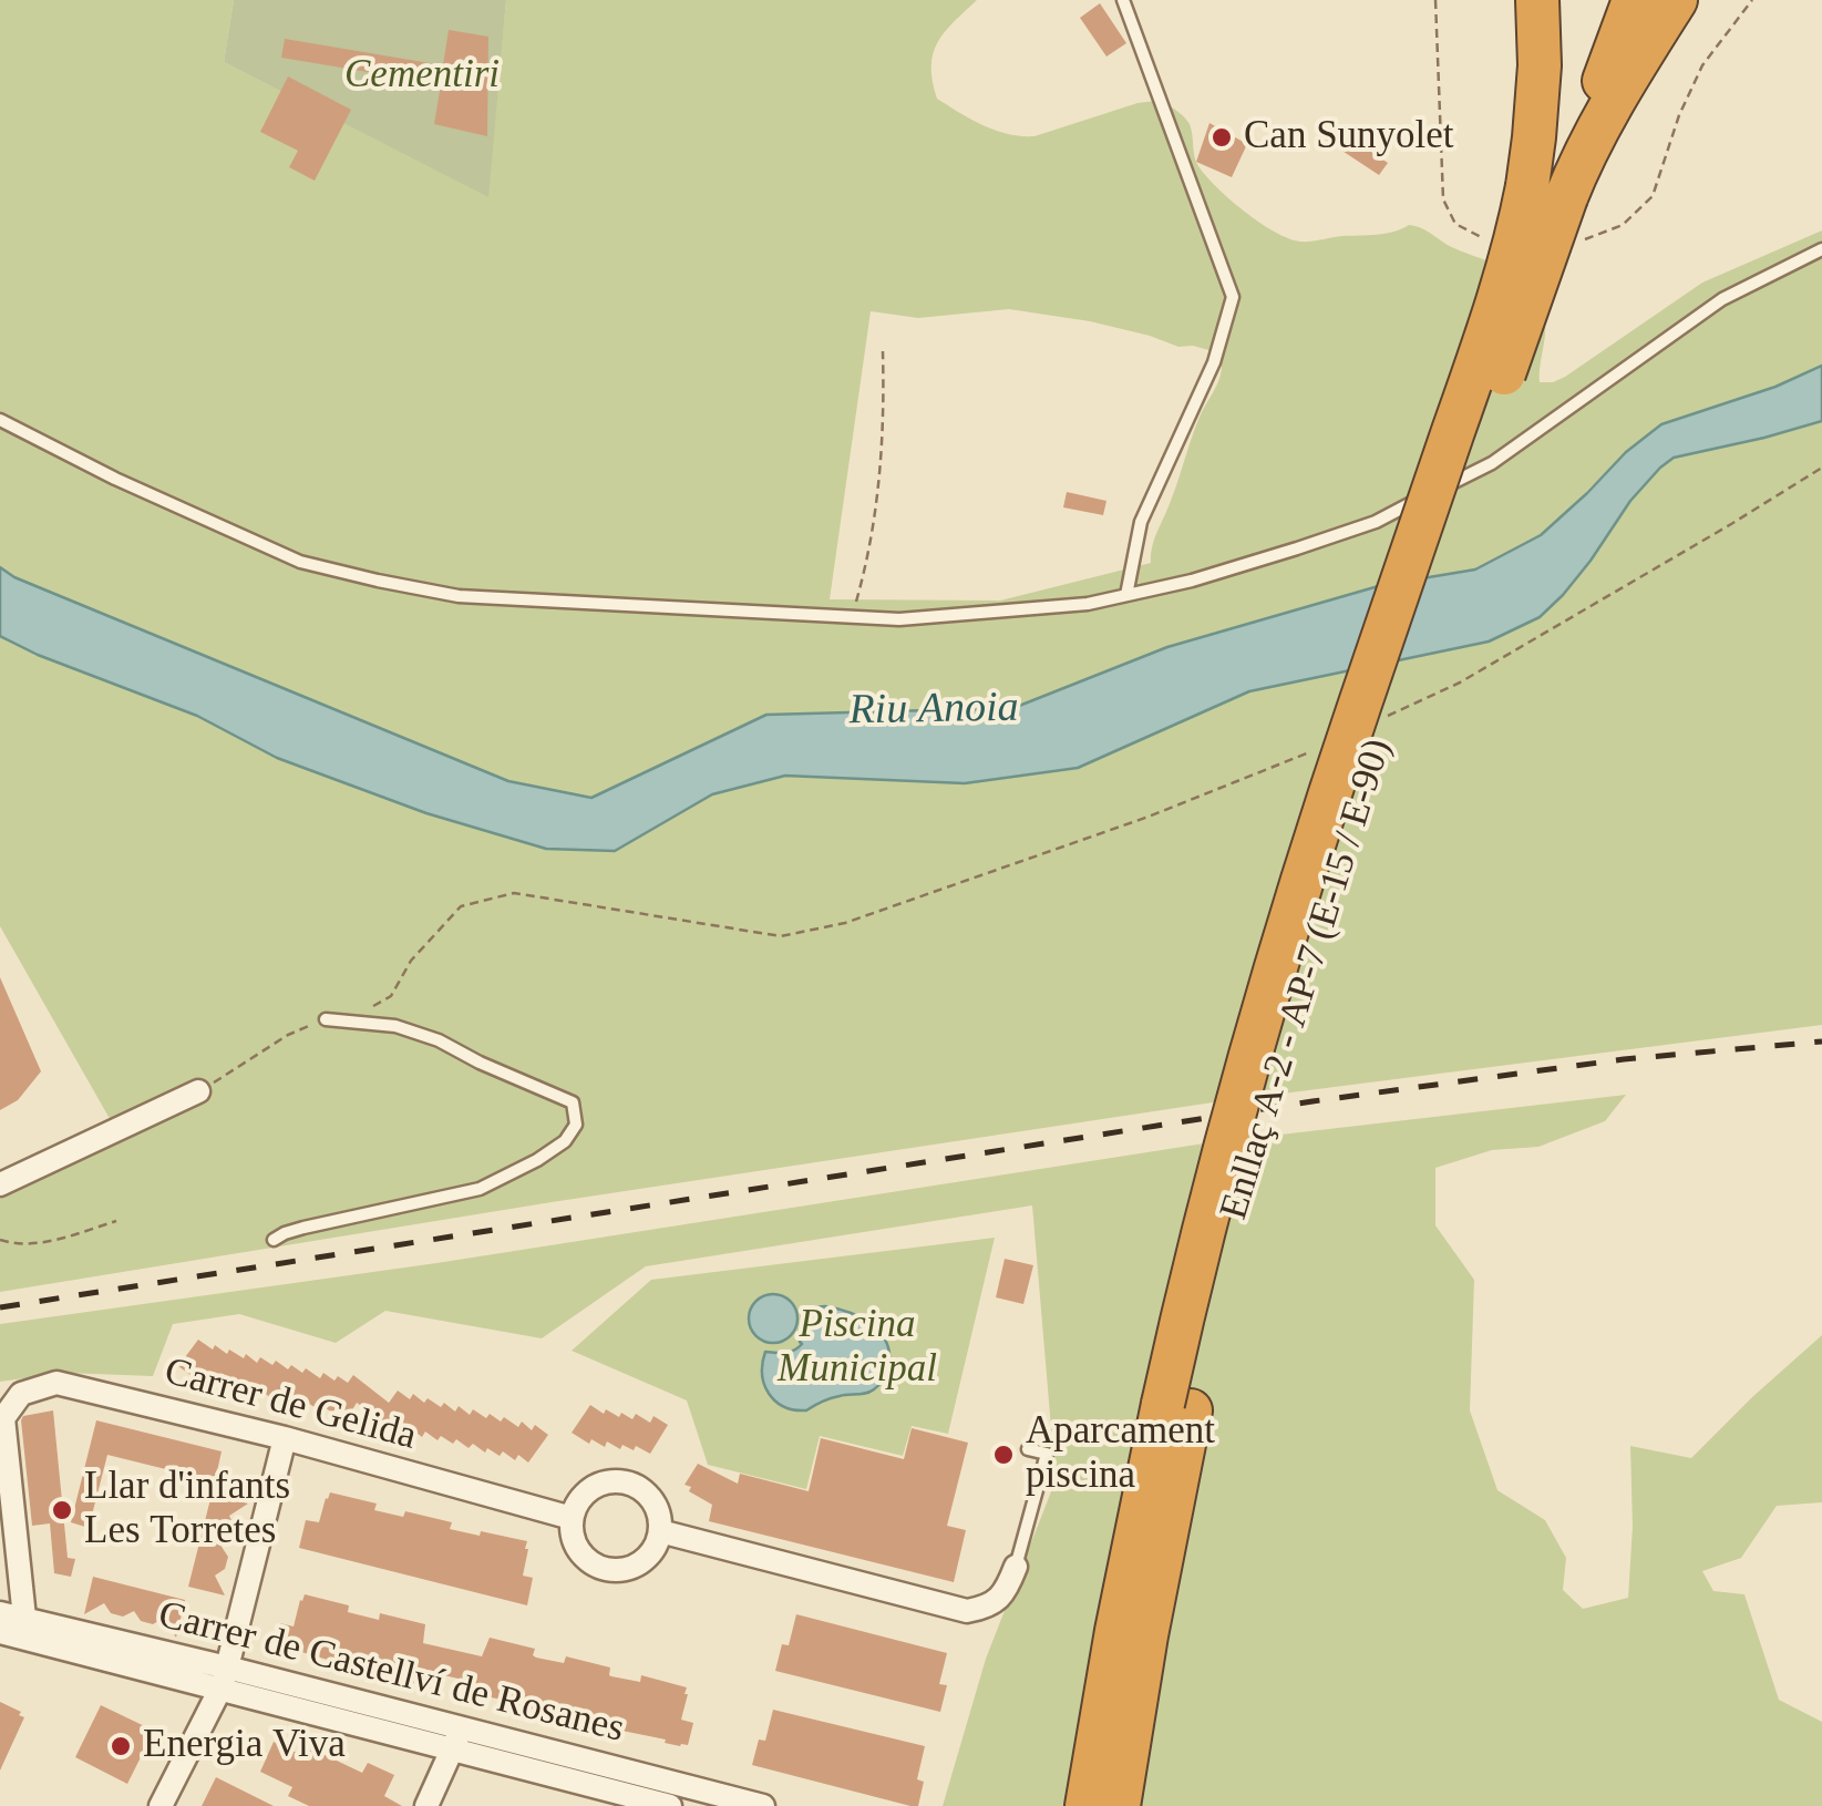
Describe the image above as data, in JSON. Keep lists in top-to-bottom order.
{
  "streets": {
    "highway": ["Enllaç A-2 - AP-7 (E-15 / E-90)"],
    "street": ["Carrer de Gelida", "Carrer de Castellví de Rosanes"]
  },
  "water": ["Riu Anoia"],
  "parks": ["Cementiri", "Piscina Municipal"],
  "places": [
    "Can Sunyolet",
    "Aparcament piscina",
    "Llar d'infants Les Torretes",
    "Energia Viva"
  ]
}
